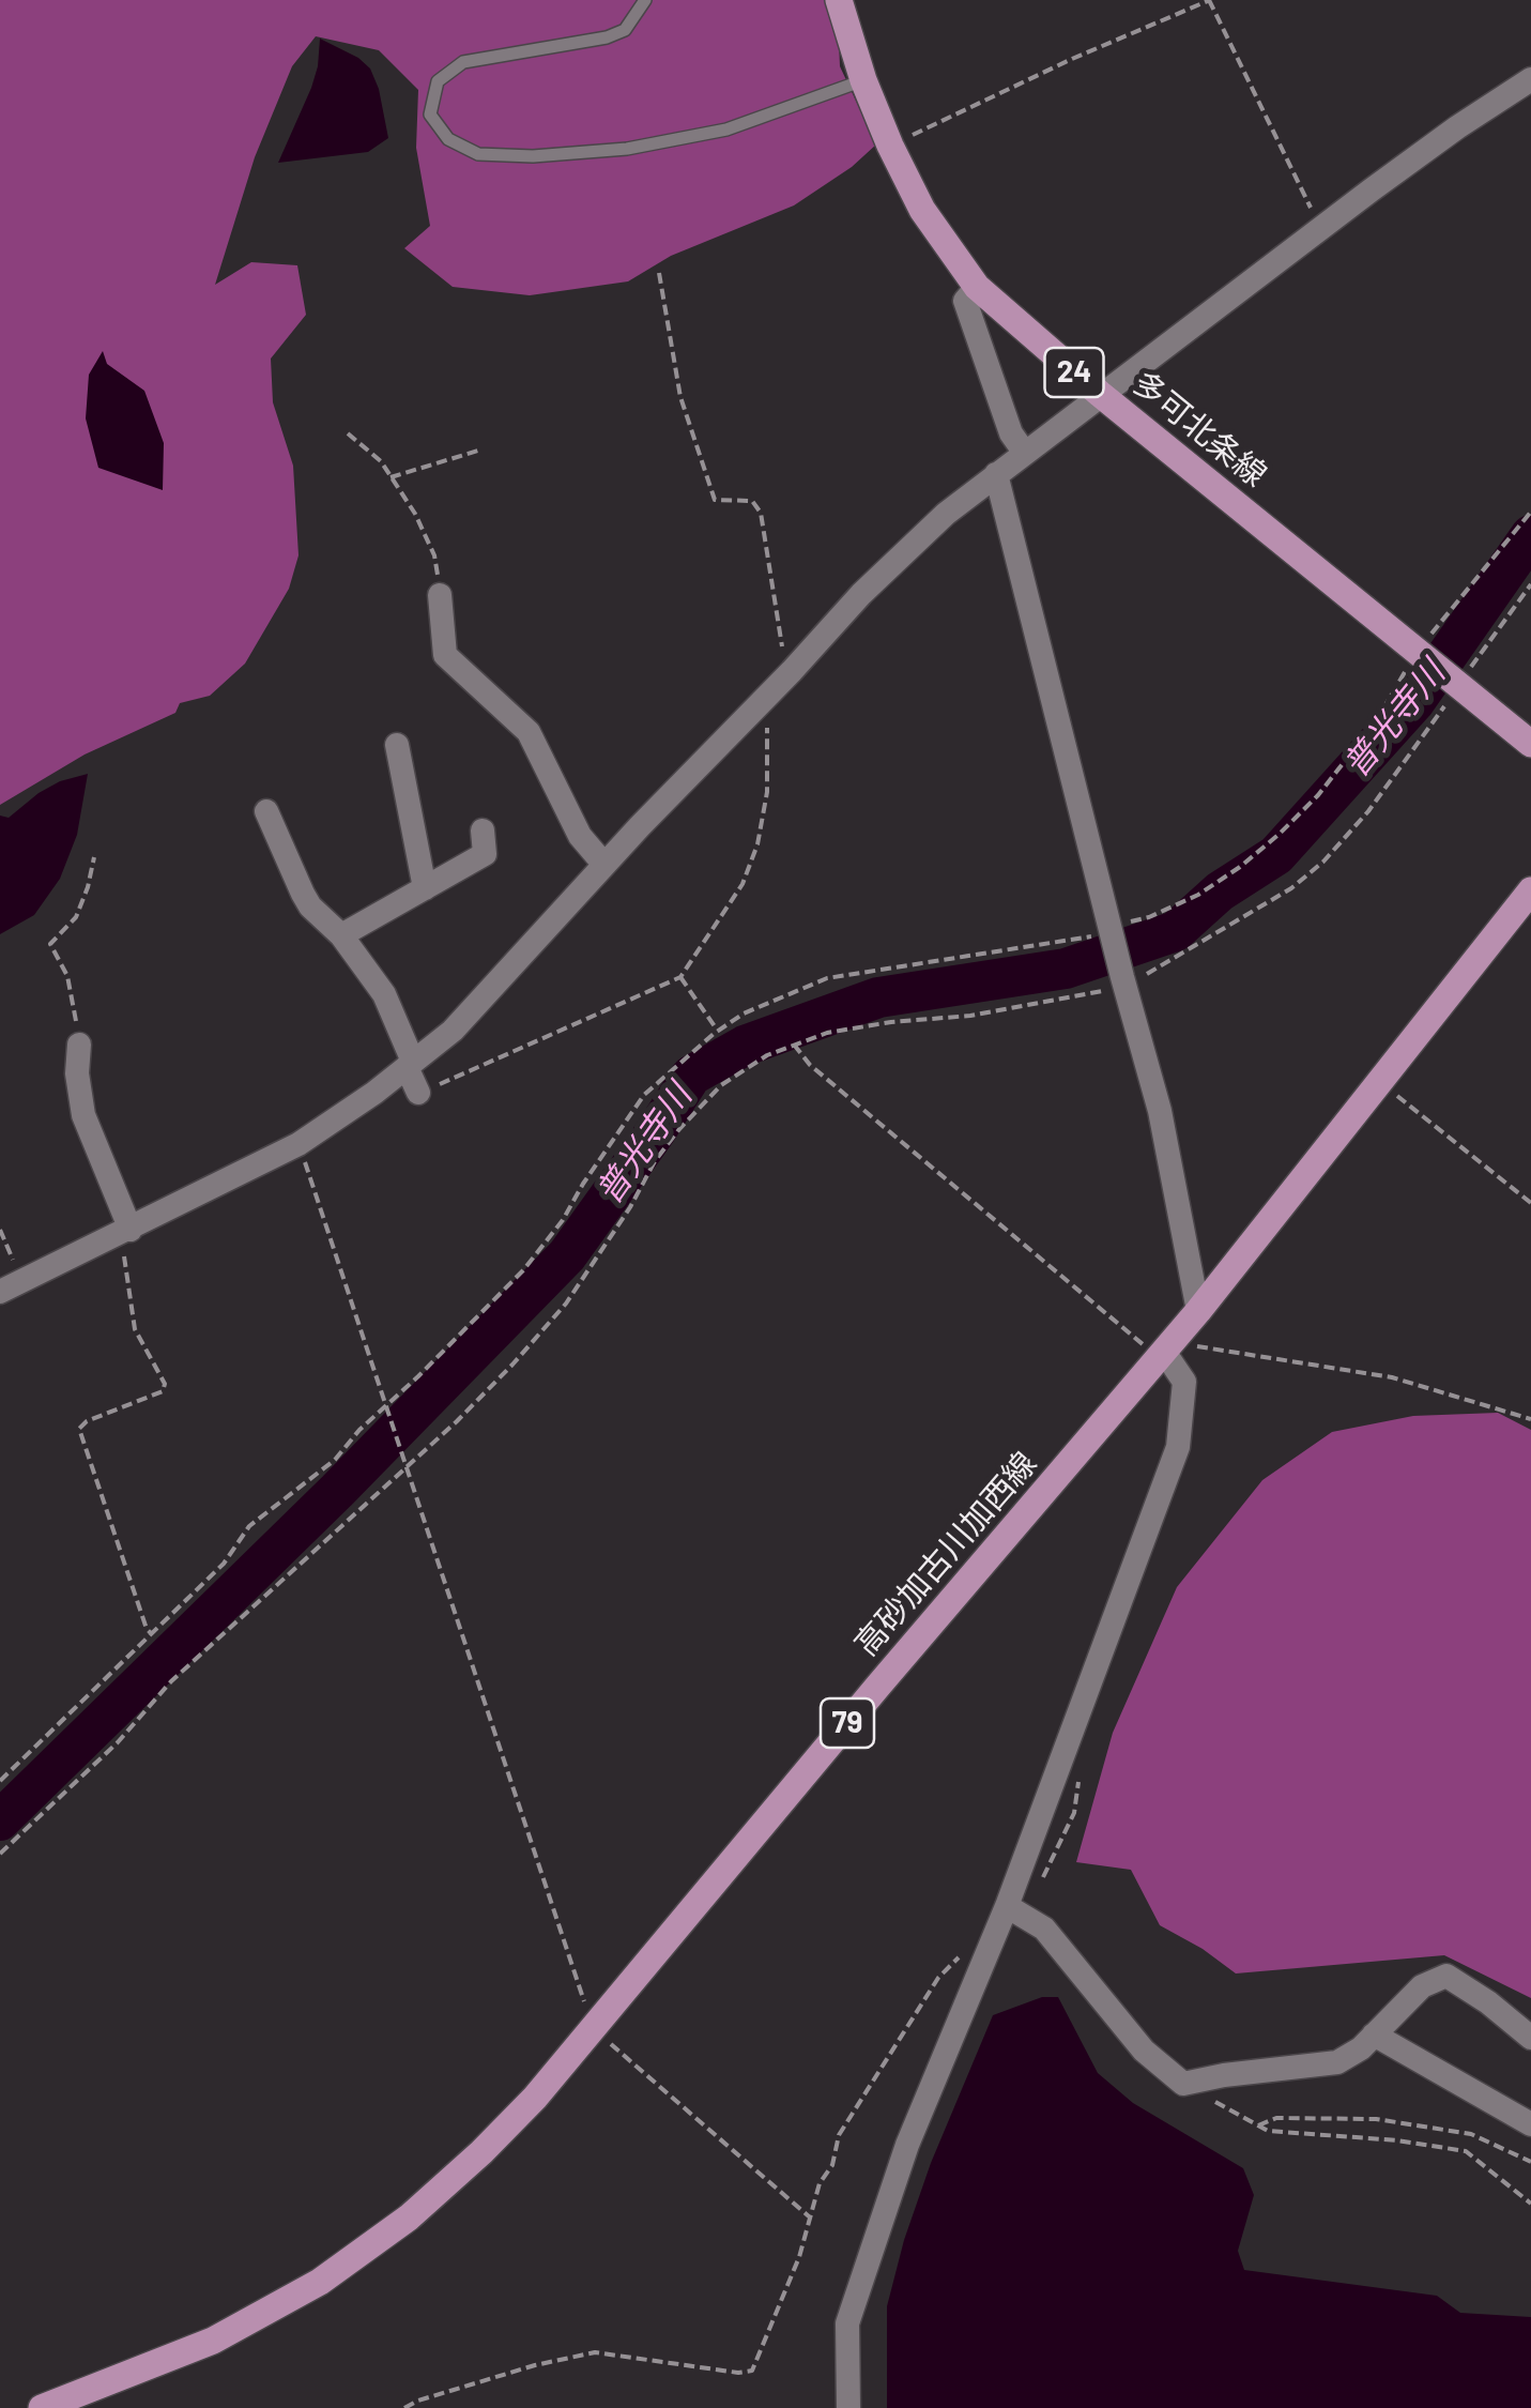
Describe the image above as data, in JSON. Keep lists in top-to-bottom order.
{
  "streets": {
    "main road": [
      "24",
      "多可北条線",
      "高砂加古川加西線",
      "79"
    ]
  },
  "water": ["普光寺川"]
}
